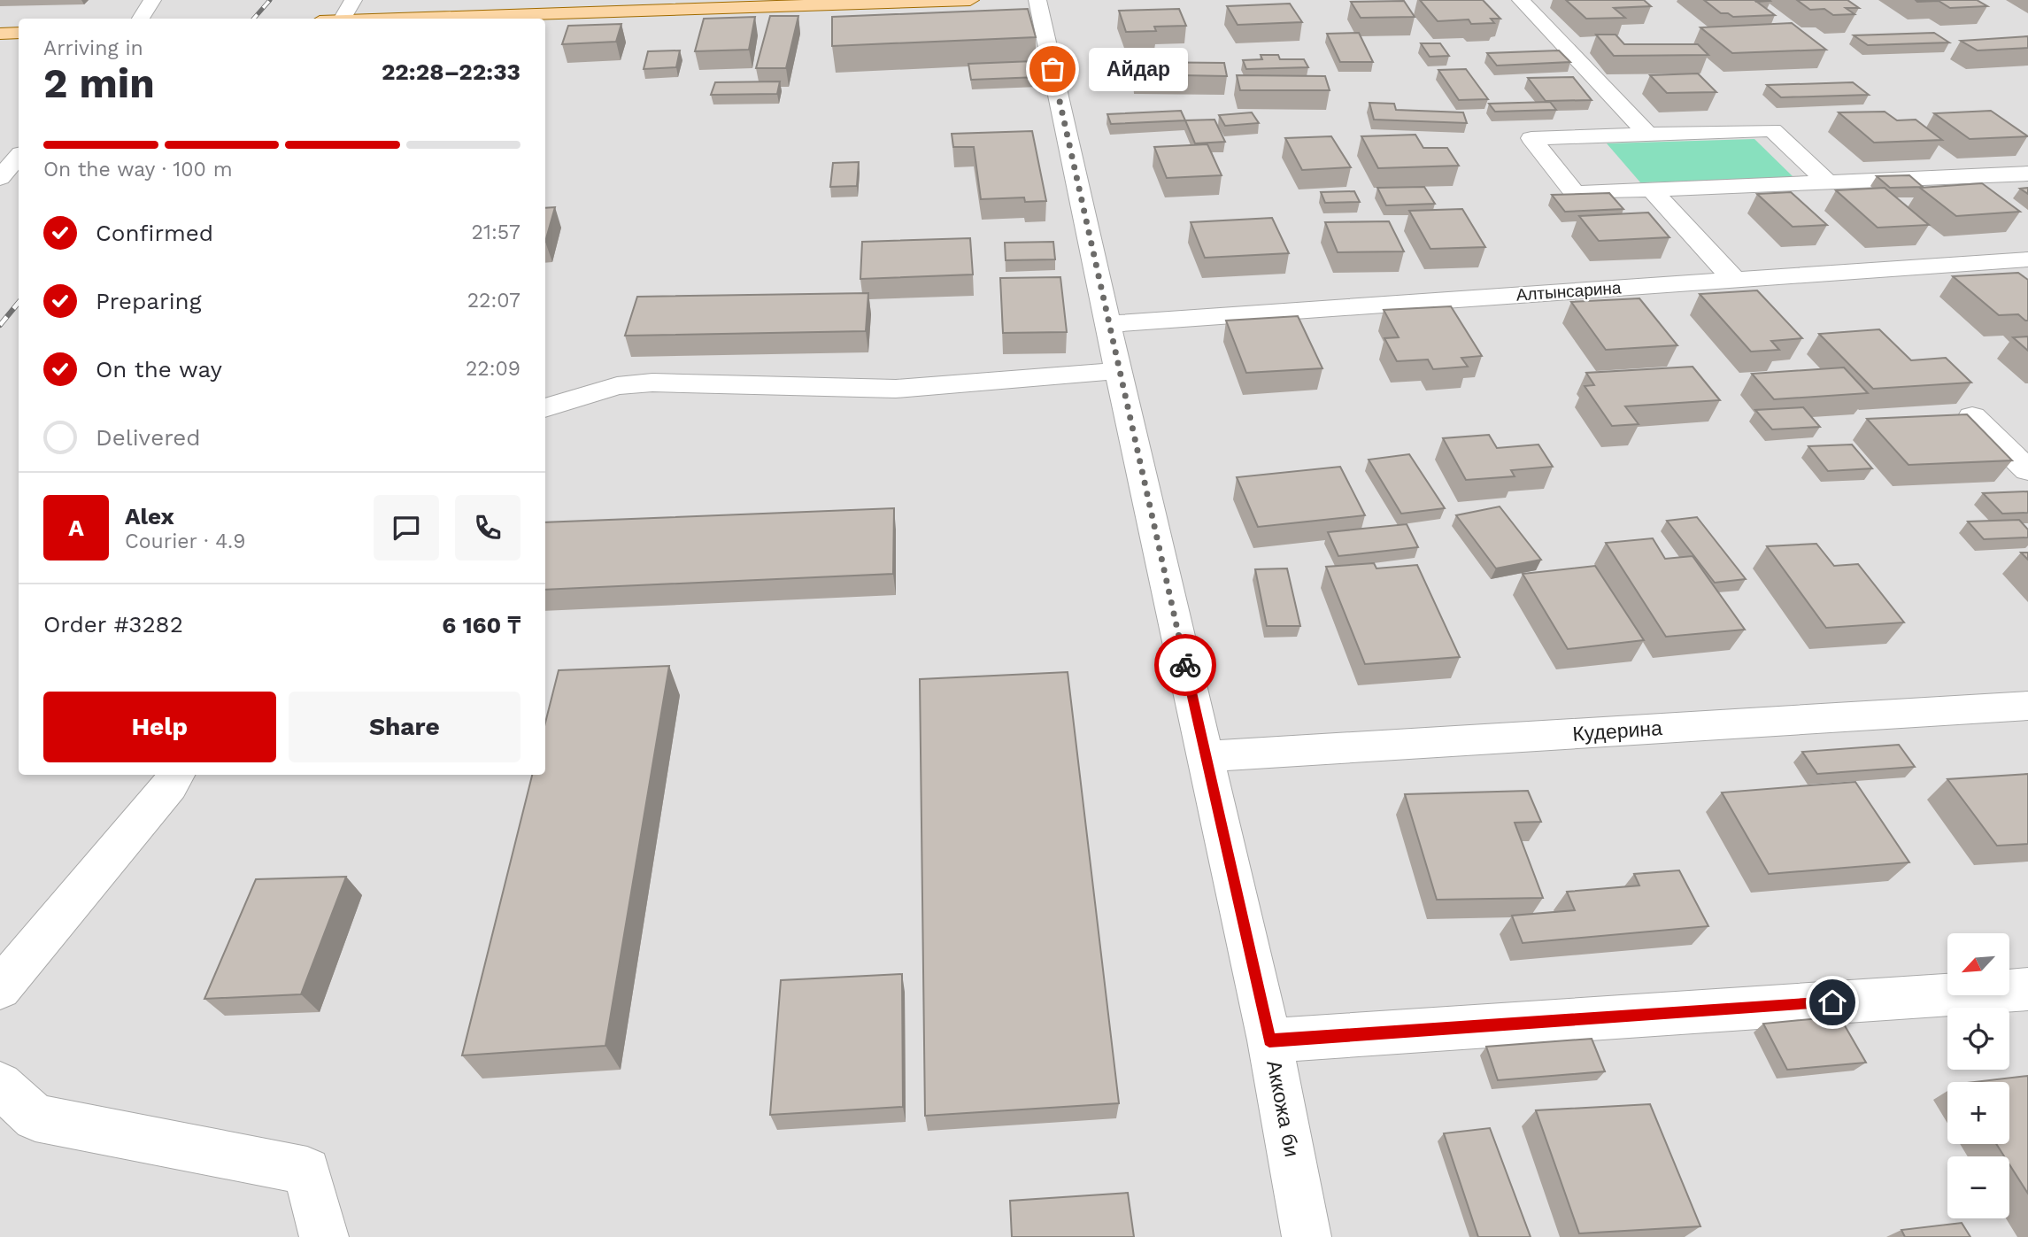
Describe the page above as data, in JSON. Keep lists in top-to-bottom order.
{
  "streets": {
    "street": ["Алтынсарина", "Кудерина", "Аккожа би"]
  },
  "crossings": [
    ["Алтынсарина", "Аккожа би"],
    ["Кудерина", "Аккожа би"]
  ],
  "places": ["Айдар"],
  "north": "bottom left",
  "page": {
    "heading": ["2 min", "Arriving in", "22:28–22:33"],
    "panel": [
      "Alex",
      "Courier · 4.9",
      "Order #3282",
      "6 160 ₸"
    ],
    "bubble": "Айдар",
    "bar": "On the way · 100 m",
    "list": [
      ["Confirmed", "21:57"],
      ["Preparing", "22:07"],
      ["On the way", "22:09"],
      "Delivered"
    ],
    "round": "A",
    "buttons": ["Help", "Share"],
    "map_buttons": ["+", "−"]
  }
}
